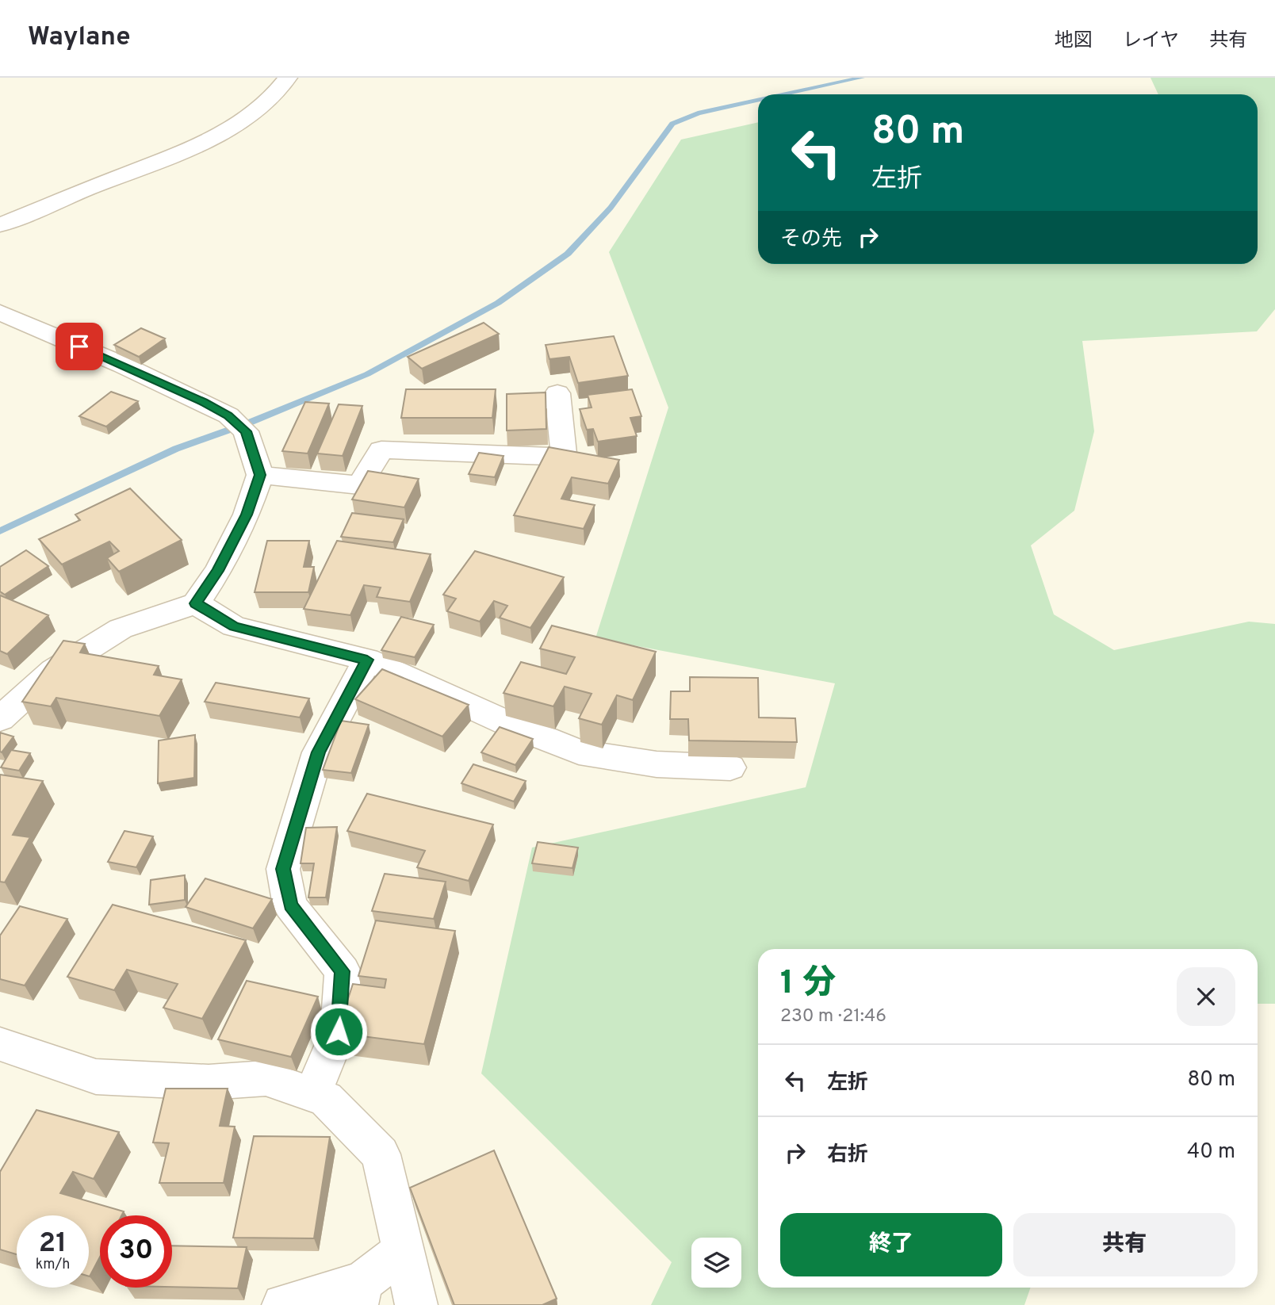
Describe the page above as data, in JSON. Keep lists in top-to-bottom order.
{
  "page": {
    "header": "Waylane",
    "nav": ["地図", "レイヤ", "共有"],
    "turn": ["80 m", "左折"],
    "then": "その先",
    "heading": ["1 分", "230 m · 21:46"],
    "list": [
      {
        "name": "左折",
        "value": "80 m"
      },
      {
        "name": "右折",
        "value": "40 m"
      }
    ],
    "buttons": ["終了", "共有"],
    "speed": "21 km/h",
    "limit": "30"
  }
}
